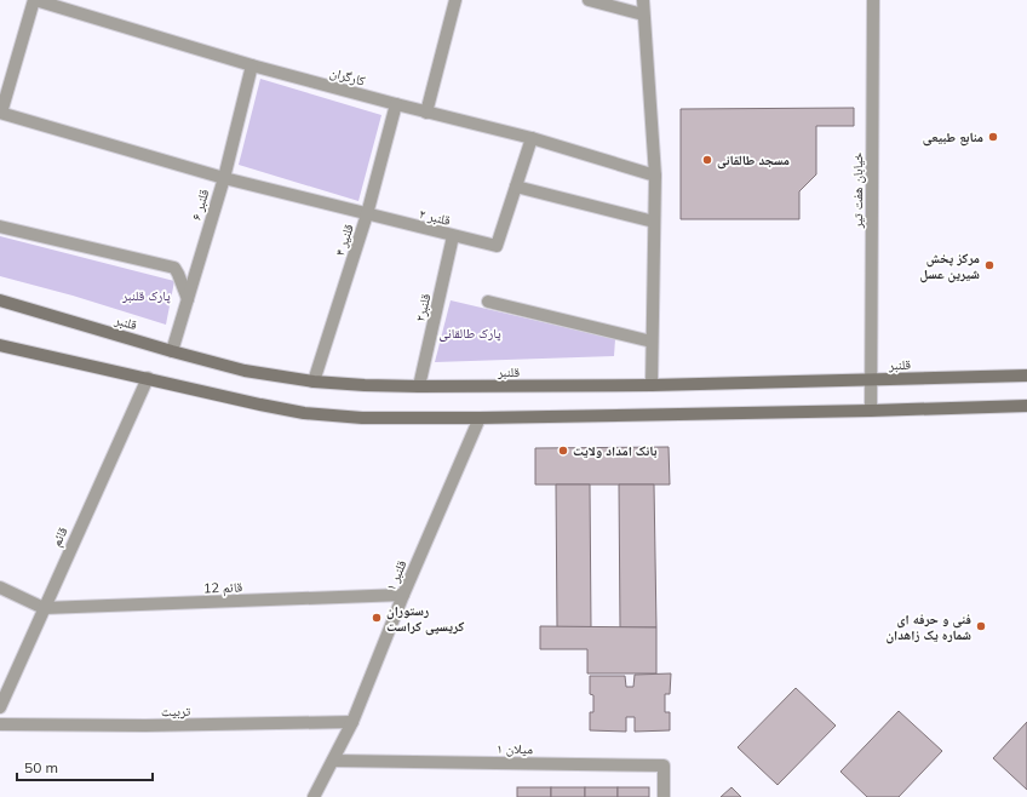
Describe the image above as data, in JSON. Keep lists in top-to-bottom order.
{
  "streets": {
    "main road": ["قلنبر"],
    "street": [
      "کارگران",
      "خیابان هفت تیر",
      "قلنبر ۶",
      "قلنبر ۲",
      "قلنیر ۴",
      "قلنبر۲",
      "قائم",
      "قلنبر ۱",
      "قائم 12",
      "تربیت",
      "میلان ۱"
    ]
  },
  "crossings": [
    ["کارگران", "قلنبر ۶"],
    ["کارگران", "قلنیر ۴"],
    ["خیابان هفت تیر", "قلنبر"],
    ["قلنبر ۶", "قلنبر ۲"],
    ["قلنبر ۶", "قلنبر"],
    ["قلنبر ۲", "قلنیر ۴"],
    ["قلنبر ۲", "قلنبر۲"],
    ["قلنیر ۴", "قلنبر"],
    ["قلنبر۲", "قلنبر"],
    ["قائم", "قائم 12"],
    ["قلنبر ۱", "قائم 12"],
    ["قلنبر ۱", "تربیت"],
    ["قلنبر ۱", "میلان ۱"]
  ],
  "parks": ["پارک قلنبر", "پارک طالقانی"],
  "places": [
    "منابع طبیعی",
    "مسجد طالقانی",
    "مرکز پخش شیرین عسل",
    "بانک امداد ولایت",
    "رستوران کریسپی کراست",
    "فنی و حرفه ای شماره یک زاهدان"
  ],
  "scale_bar": "50 m"
}
